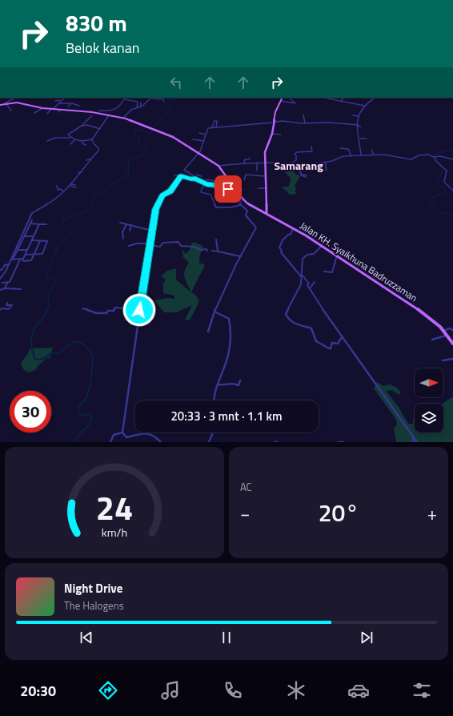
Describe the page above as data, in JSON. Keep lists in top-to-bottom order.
{
  "streets": {
    "main road": ["Jalan KH. Syaikhuna Badruzzaman"]
  },
  "districts": ["Samarang"],
  "north": "right",
  "page": {
    "turn": ["830 m", "Belok kanan"],
    "limit": "30",
    "trip": "20:33 · 3 mnt · 1.1 km",
    "tile": "AC",
    "heat": ["−", "20°", "+"],
    "song": ["Night Drive", "The Halogens"],
    "tabs": "20:30",
    "gauge": ["24", "km/h"]
  }
}
